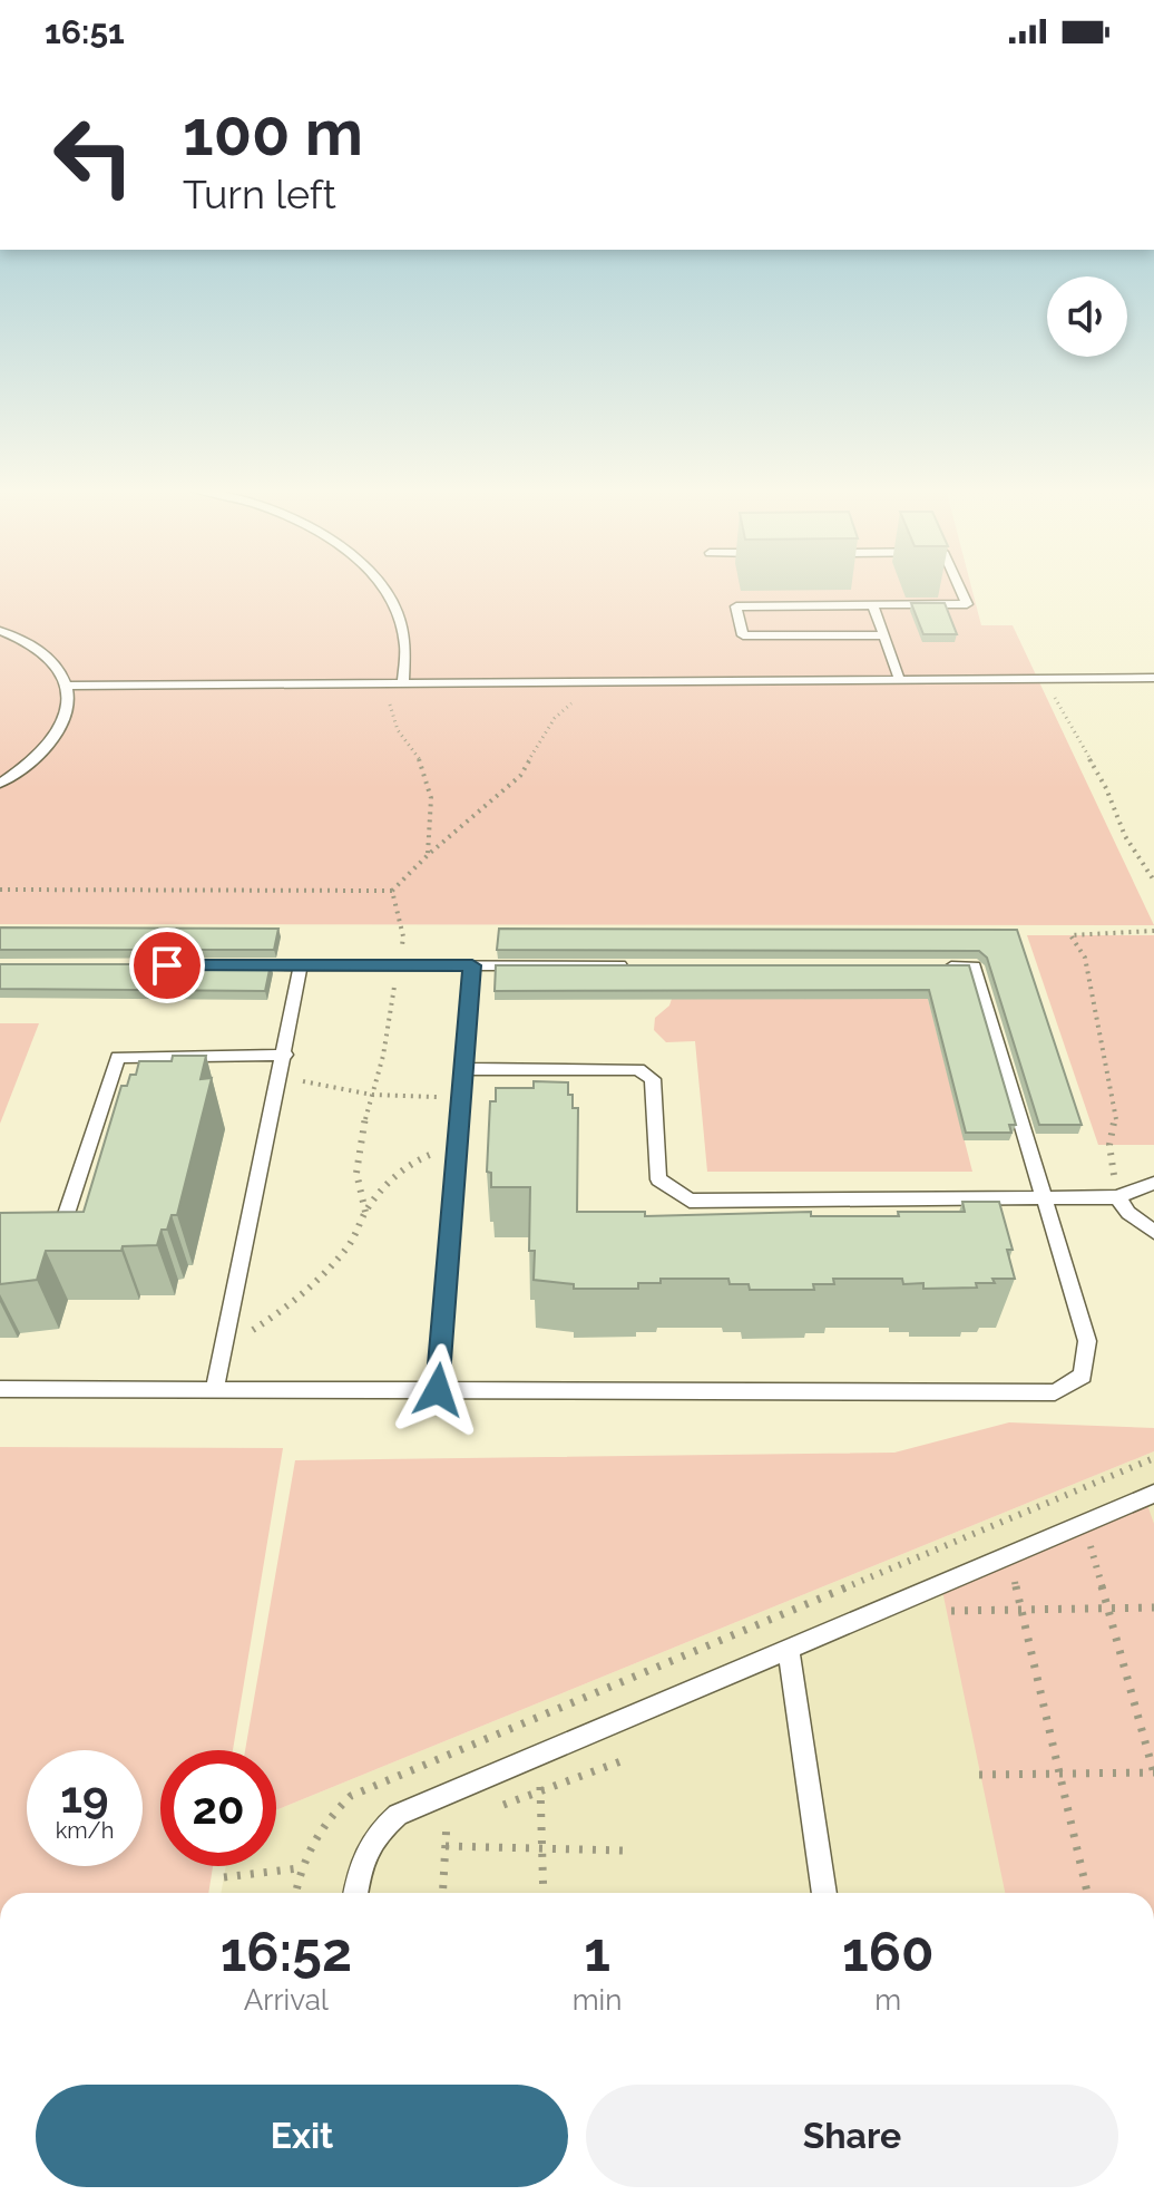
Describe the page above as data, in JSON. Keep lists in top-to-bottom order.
{
  "page": {
    "status": "16:51",
    "turn": ["100 m", "Turn left"],
    "speed": "19 km/h",
    "limit": "20",
    "eta": [
      "16:52",
      "Arrival",
      "1",
      "min",
      "160",
      "m"
    ],
    "buttons": ["Exit", "Share"]
  }
}
